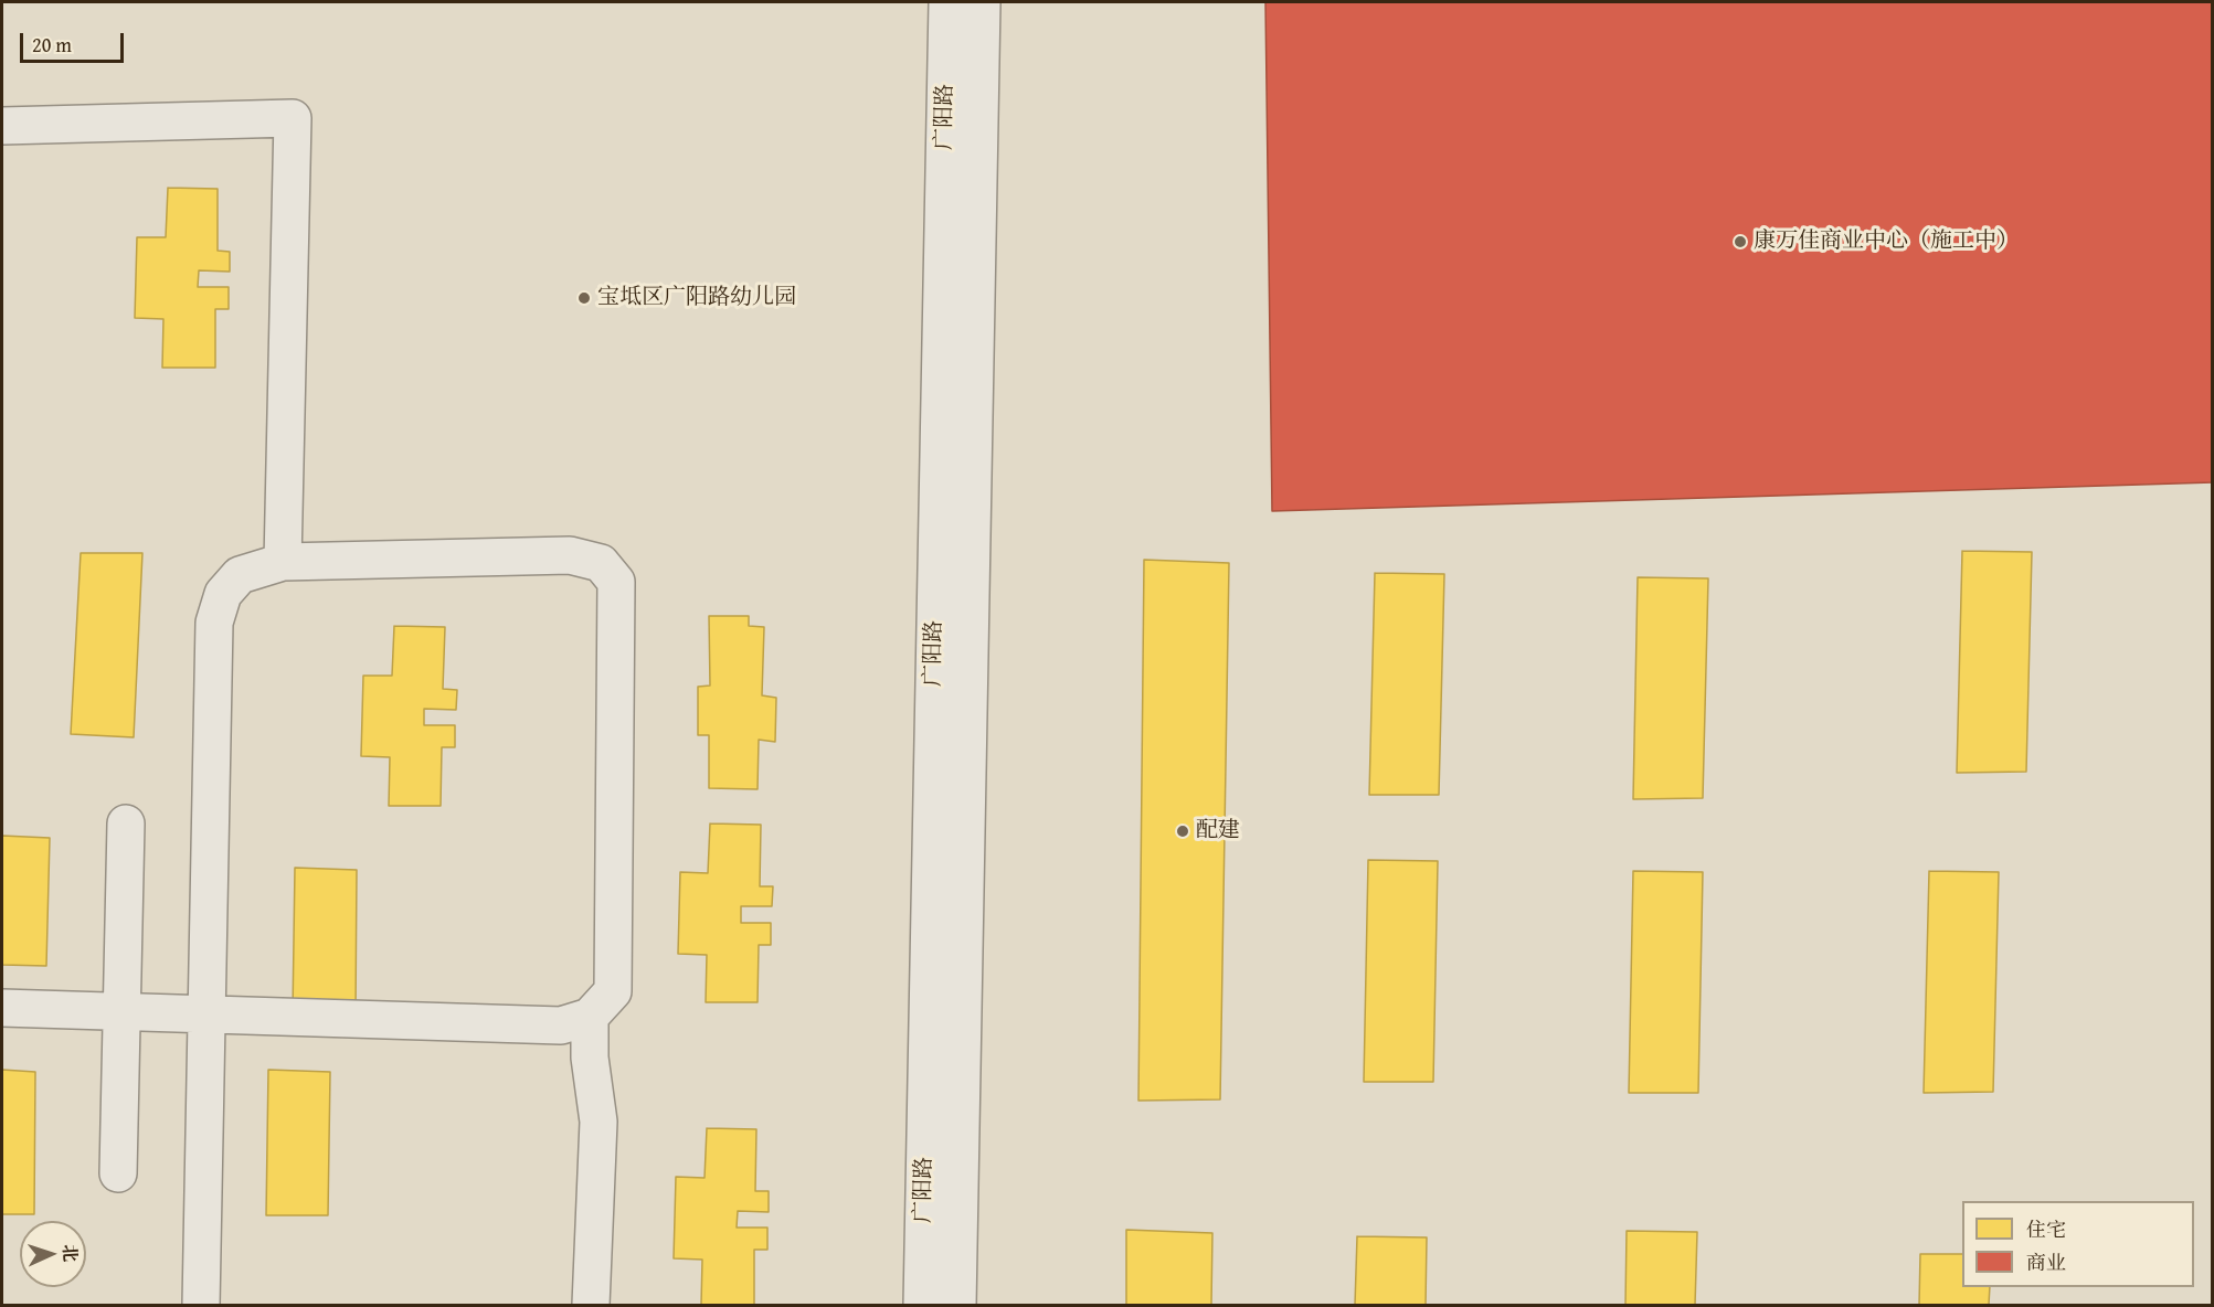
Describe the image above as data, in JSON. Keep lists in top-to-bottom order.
{
  "streets": {
    "street": ["广阳路"]
  },
  "places": ["康万佳商业中心（施工中）", "宝坻区广阳路幼儿园", "配建"],
  "legend": ["住宅", "商业"],
  "scale_bar": "20 m",
  "north": "right"
}
